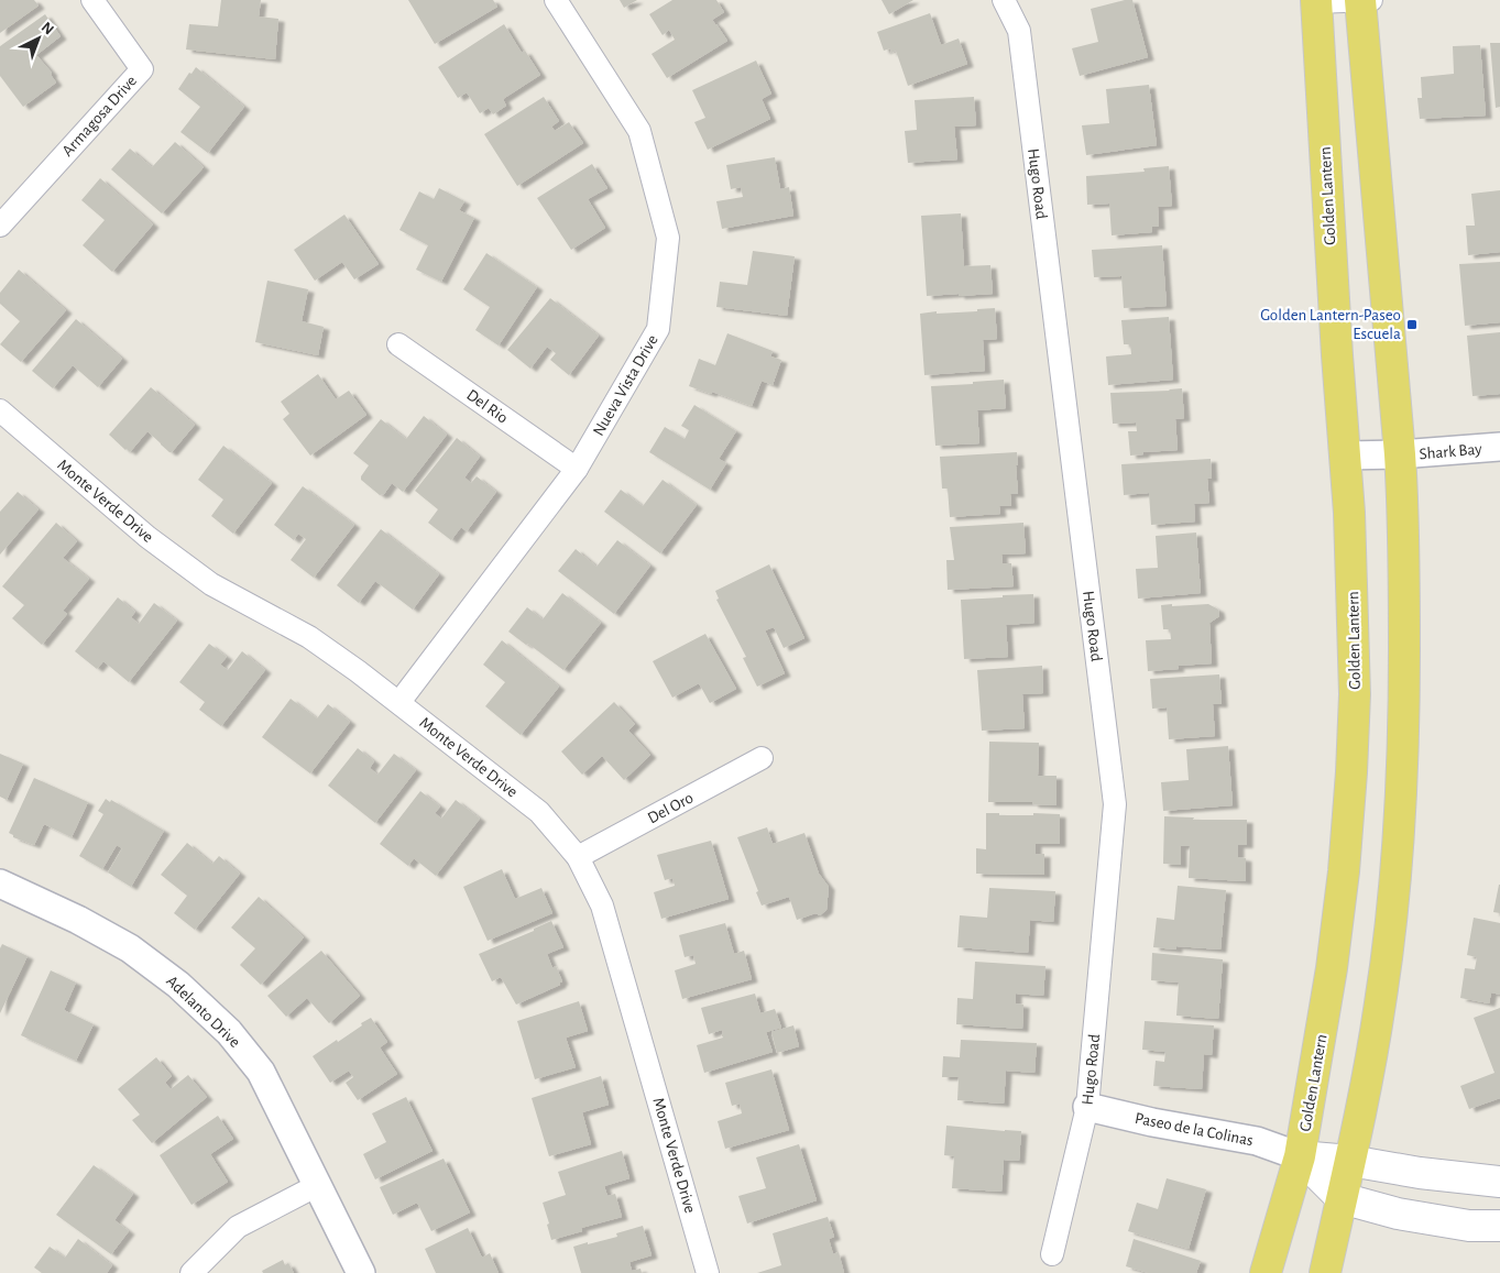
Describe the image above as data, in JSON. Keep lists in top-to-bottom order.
{
  "streets": {
    "main road": ["Golden Lantern", "Paseo de la Colinas"],
    "street": [
      "Armagosa Drive",
      "Hugo Road",
      "Nueva Vista Drive",
      "Del Rio",
      "Shark Bay",
      "Monte Verde Drive",
      "Del Oro",
      "Adelanto Drive"
    ]
  },
  "crossings": [
    ["Hugo Road", "Paseo de la Colinas"],
    ["Golden Lantern", "Shark Bay"],
    ["Golden Lantern", "Paseo de la Colinas"],
    ["Nueva Vista Drive", "Del Rio"],
    ["Nueva Vista Drive", "Monte Verde Drive"],
    ["Monte Verde Drive", "Del Oro"]
  ],
  "places": {
    "transit": ["Golden Lantern-Paseo Escuela"]
  },
  "north": "top right"
}
